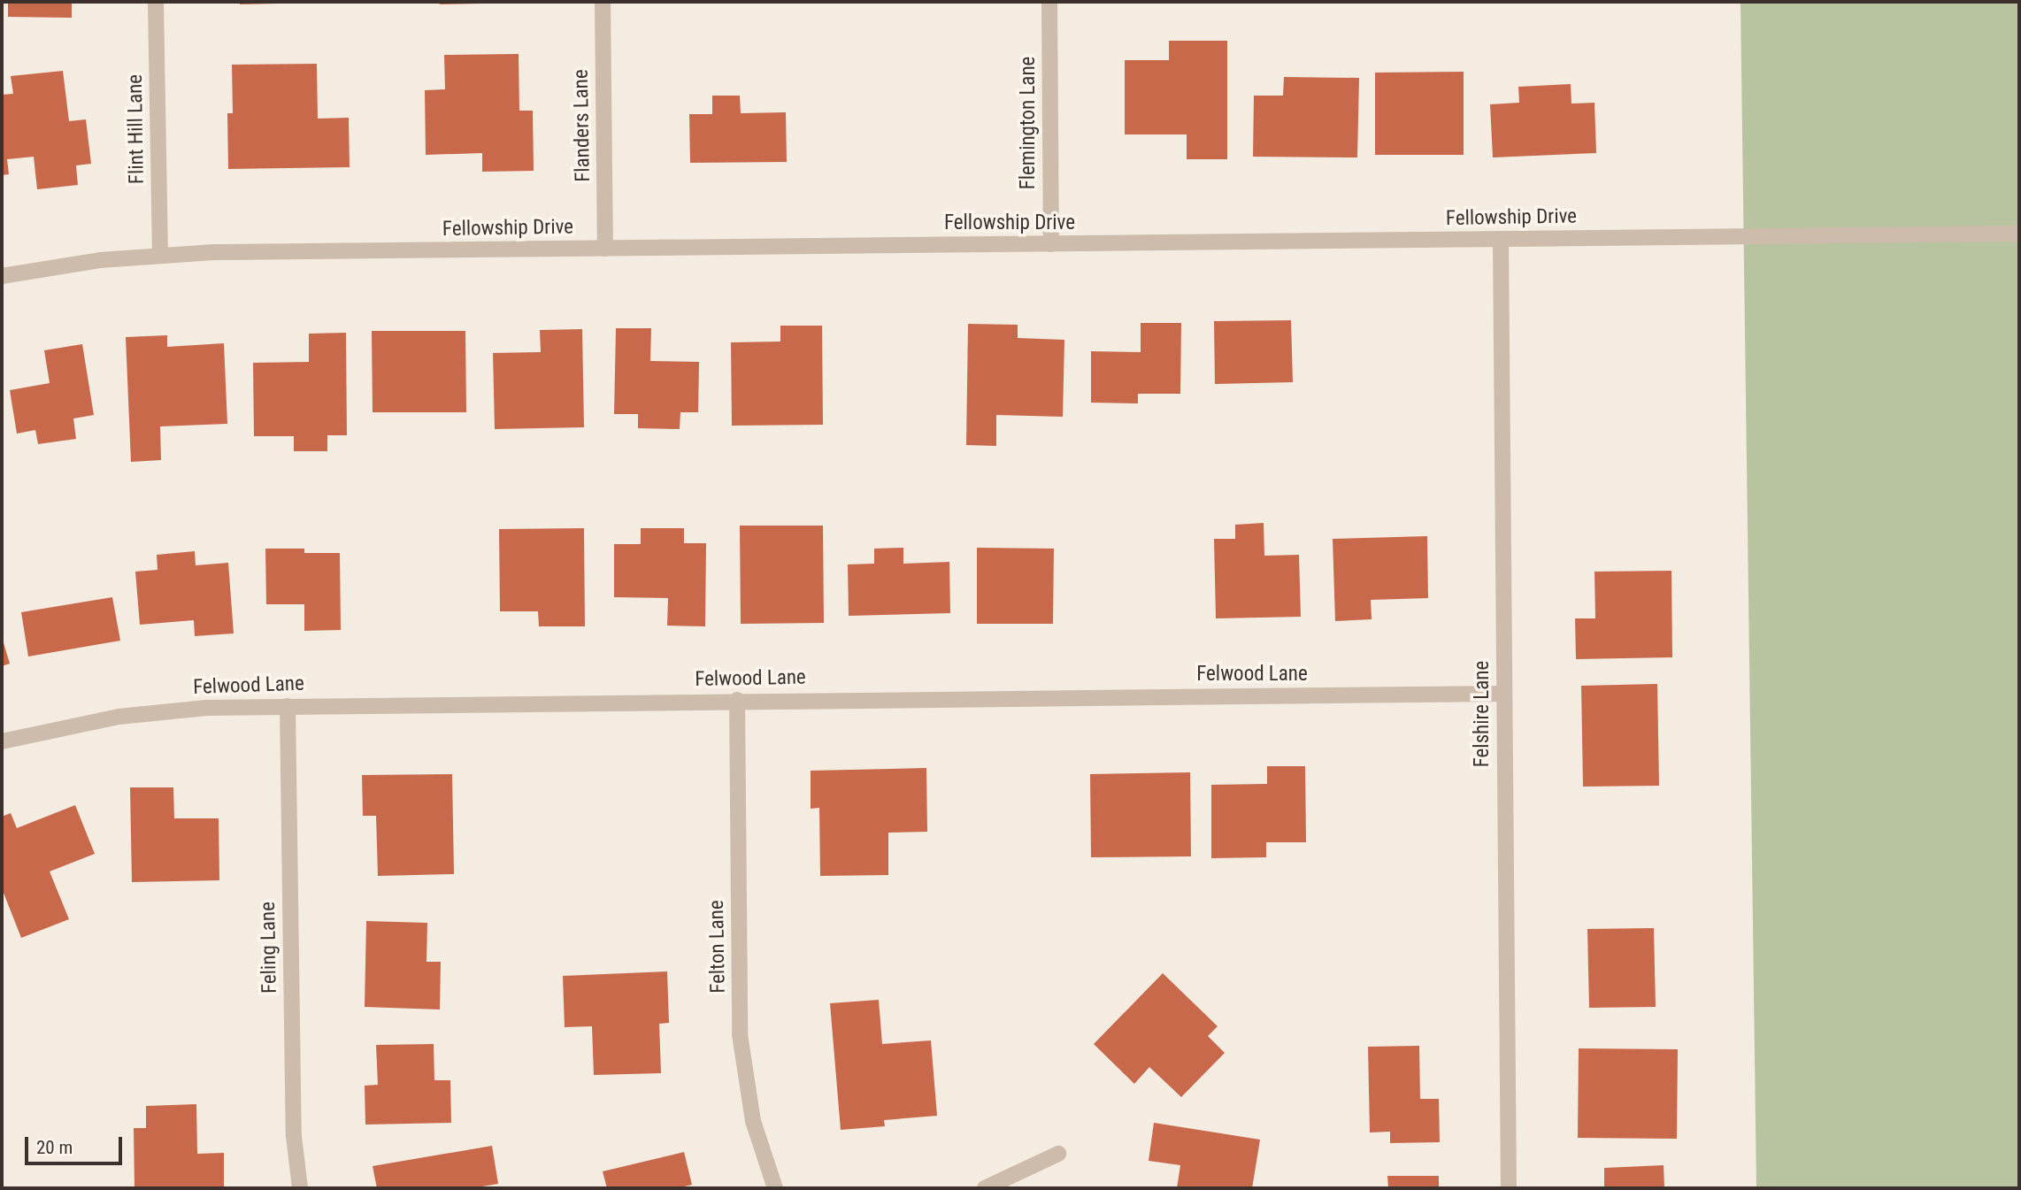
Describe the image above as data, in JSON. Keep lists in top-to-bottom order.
{
  "streets": {
    "street": [
      "Flemington Lane",
      "Flanders Lane",
      "Flint Hill Lane",
      "Fellowship Drive",
      "Felwood Lane",
      "Felshire Lane",
      "Felton Lane",
      "Feling Lane"
    ]
  },
  "crossings": [
    ["Flemington Lane", "Fellowship Drive"],
    ["Flanders Lane", "Fellowship Drive"],
    ["Flint Hill Lane", "Fellowship Drive"],
    ["Fellowship Drive", "Felshire Lane"],
    ["Felwood Lane", "Felshire Lane"],
    ["Felwood Lane", "Felton Lane"],
    ["Felwood Lane", "Feling Lane"]
  ],
  "scale_bar": "20 m"
}
